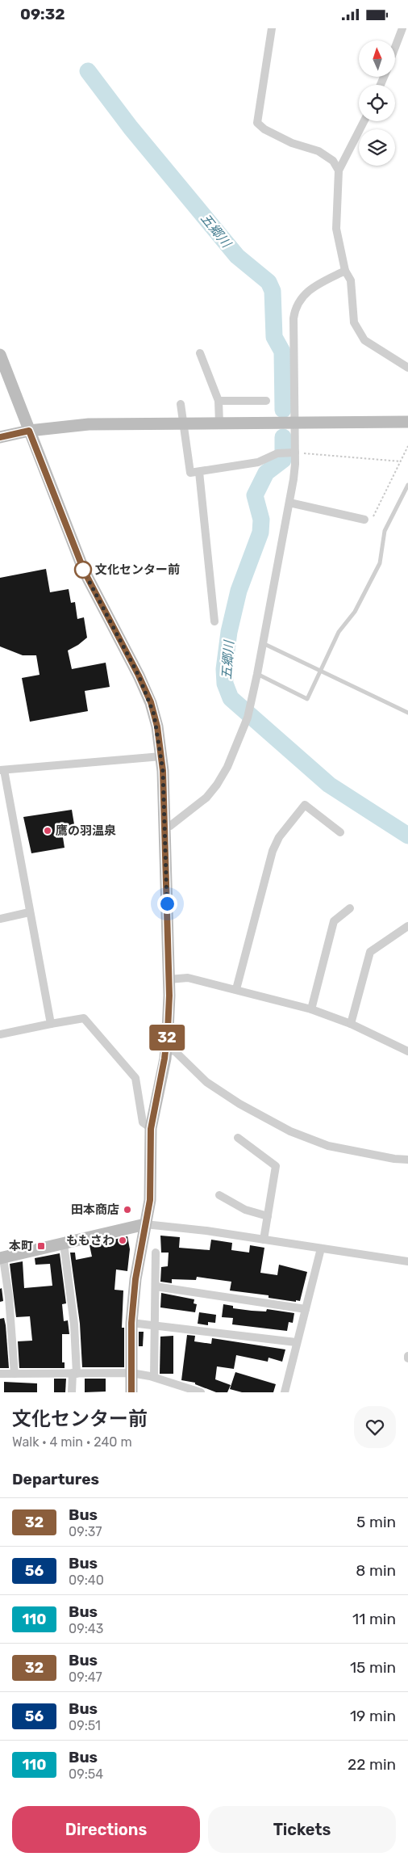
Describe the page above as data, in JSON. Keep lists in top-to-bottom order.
{
  "water": ["五郷川"],
  "places": {
    "other": [
      "文化センター前",
      "鷹の羽温泉",
      "田本商店",
      "ももさわ"
    ],
    "transit": ["本町"]
  },
  "lines": ["bus line 32"],
  "north": "top",
  "page": {
    "status": "09:32",
    "on_map": "32",
    "heading": [
      ["文化センター前", "Walk · 4 min · 240 m"],
      "Departures"
    ],
    "list": [
      {
        "mark": "32",
        "name": "Bus",
        "note": "09:37",
        "value": "5 min"
      },
      {
        "mark": "56",
        "name": "Bus",
        "note": "09:40",
        "value": "8 min"
      },
      {
        "mark": "110",
        "name": "Bus",
        "note": "09:43",
        "value": "11 min"
      },
      {
        "mark": "32",
        "name": "Bus",
        "note": "09:47",
        "value": "15 min"
      },
      {
        "mark": "56",
        "name": "Bus",
        "note": "09:51",
        "value": "19 min"
      },
      {
        "mark": "110",
        "name": "Bus",
        "note": "09:54",
        "value": "22 min"
      }
    ],
    "buttons": ["Directions", "Tickets"]
  }
}
